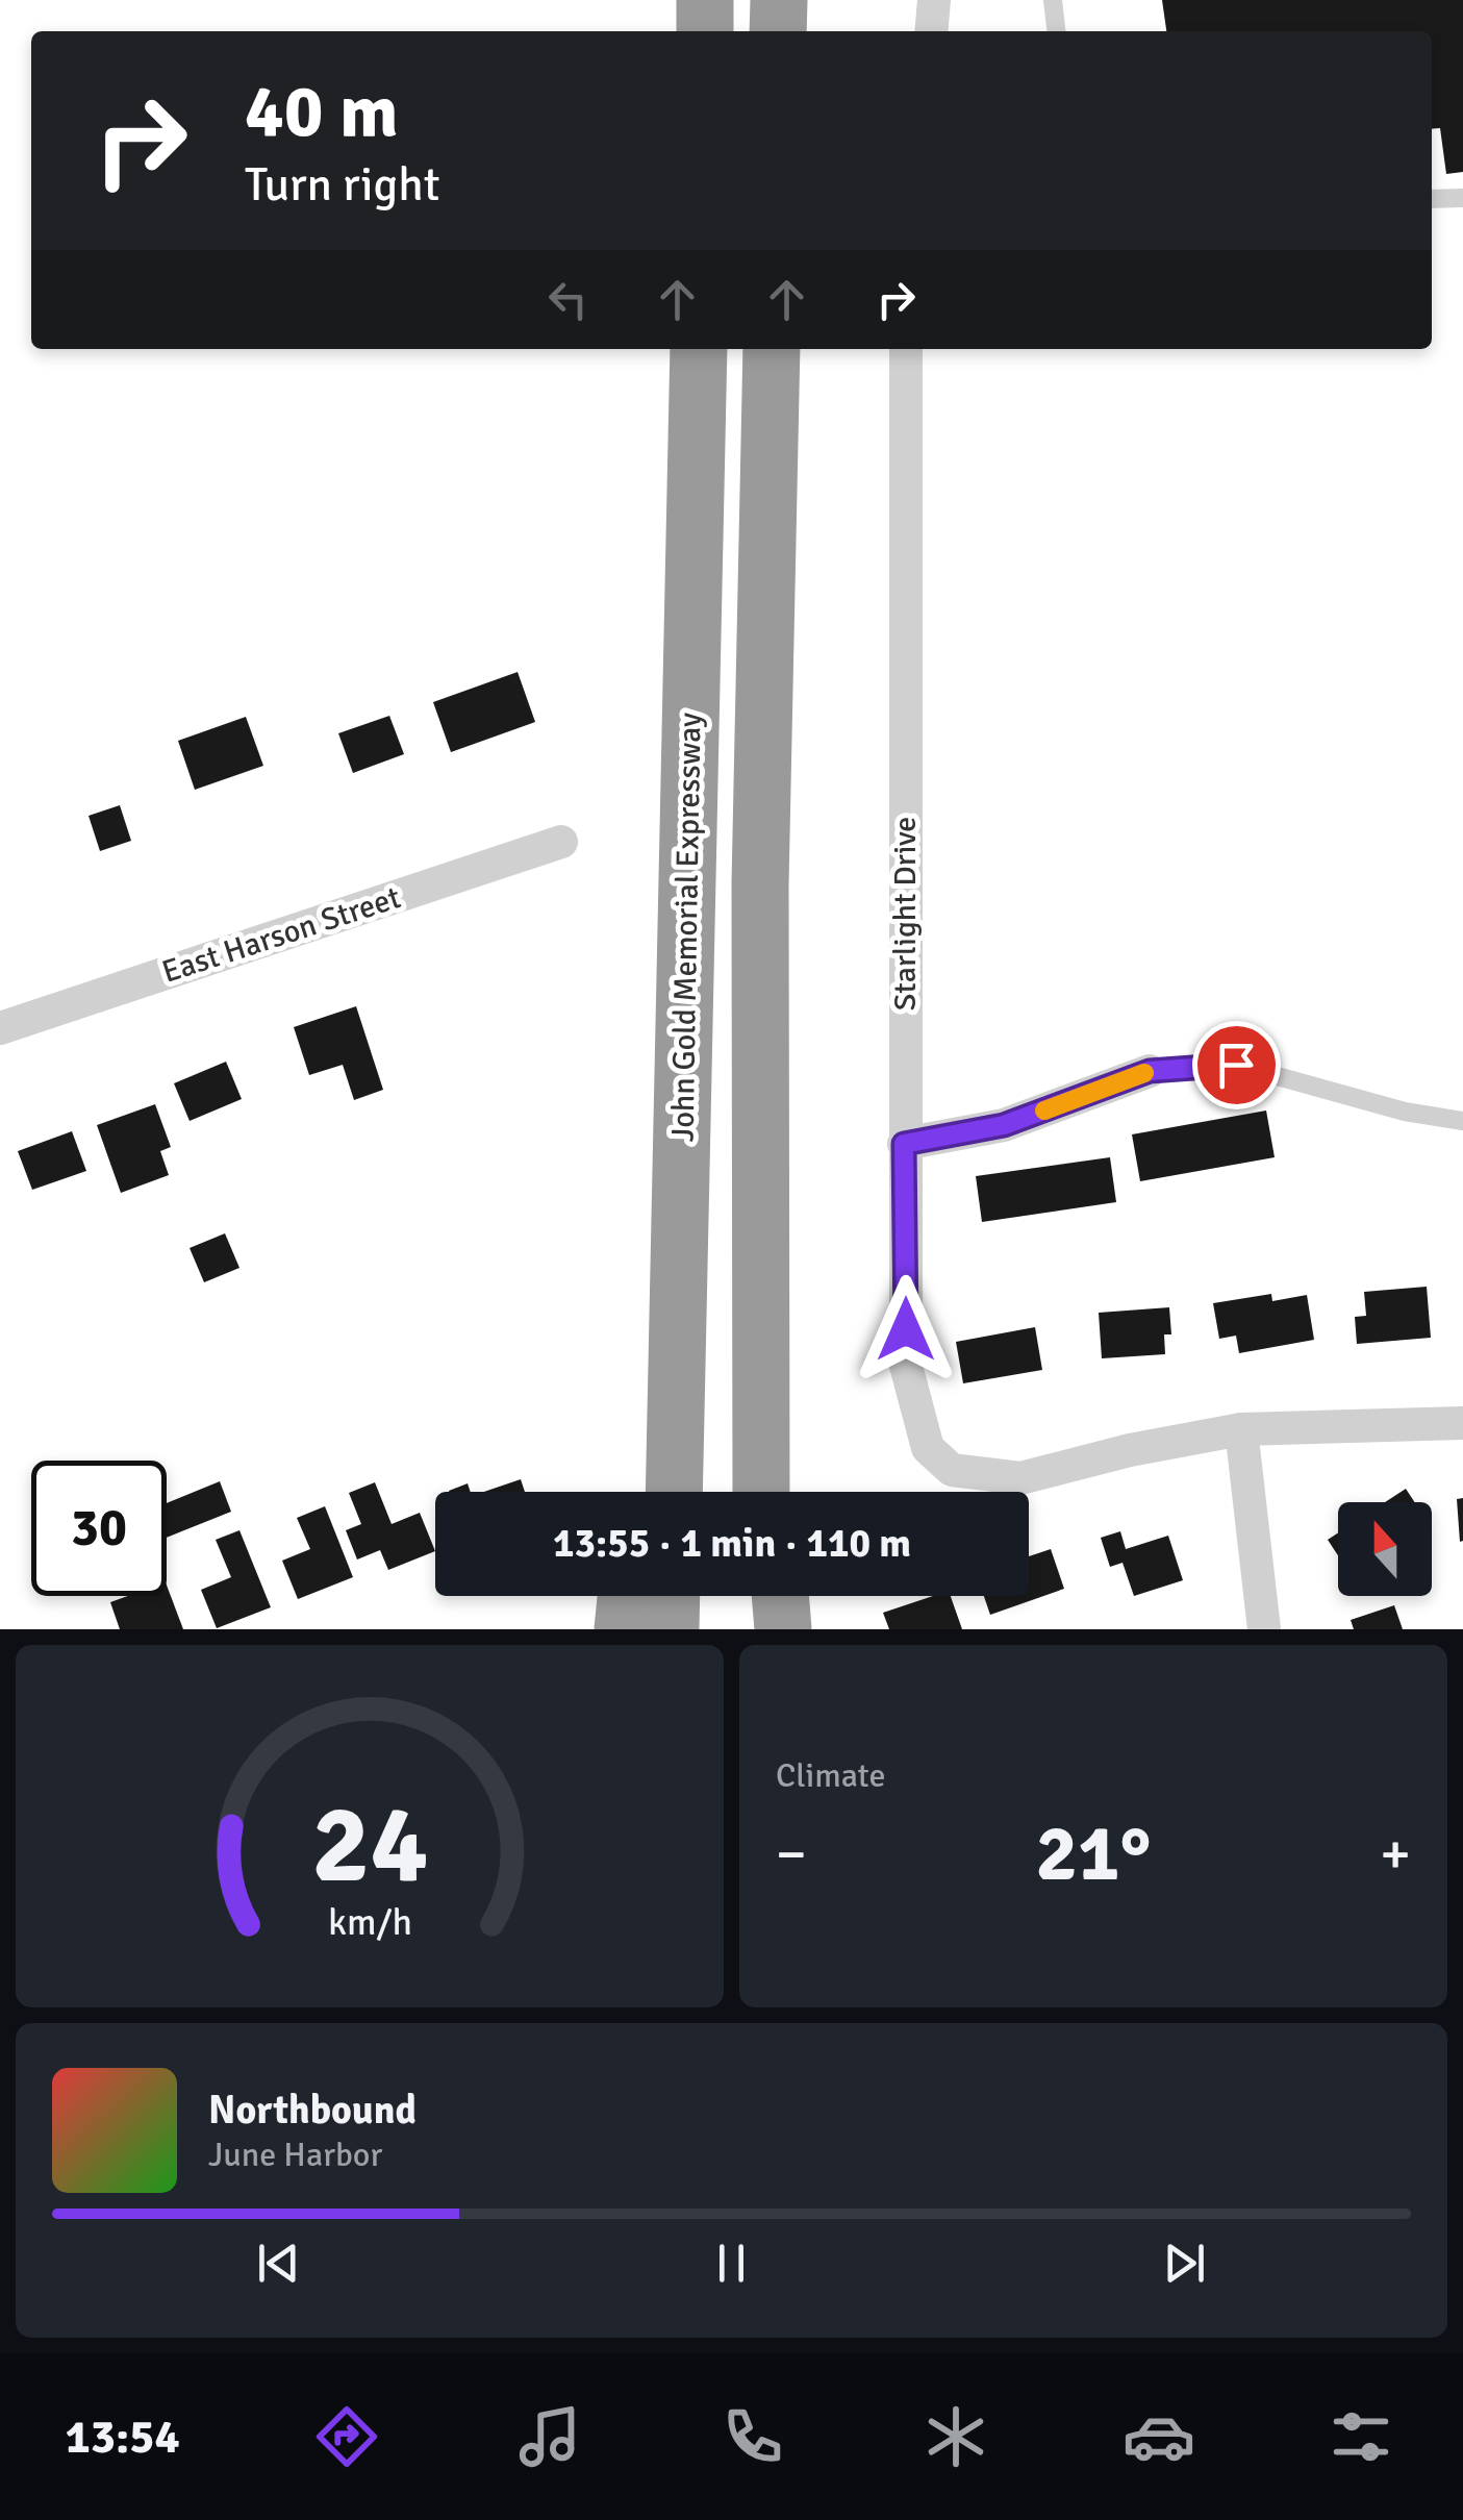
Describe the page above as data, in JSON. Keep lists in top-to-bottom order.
{
  "streets": {
    "highway": ["John Gold Memorial Expressway"],
    "street": ["Starlight Drive", "East Harson Street"]
  },
  "north": "top",
  "page": {
    "turn": ["40 m", "Turn right"],
    "limit": "30",
    "trip": "13:55 · 1 min · 110 m",
    "tile": "Climate",
    "heat": ["−", "21°", "+"],
    "song": ["Northbound", "June Harbor"],
    "tabs": "13:54",
    "gauge": ["24", "km/h"]
  }
}
